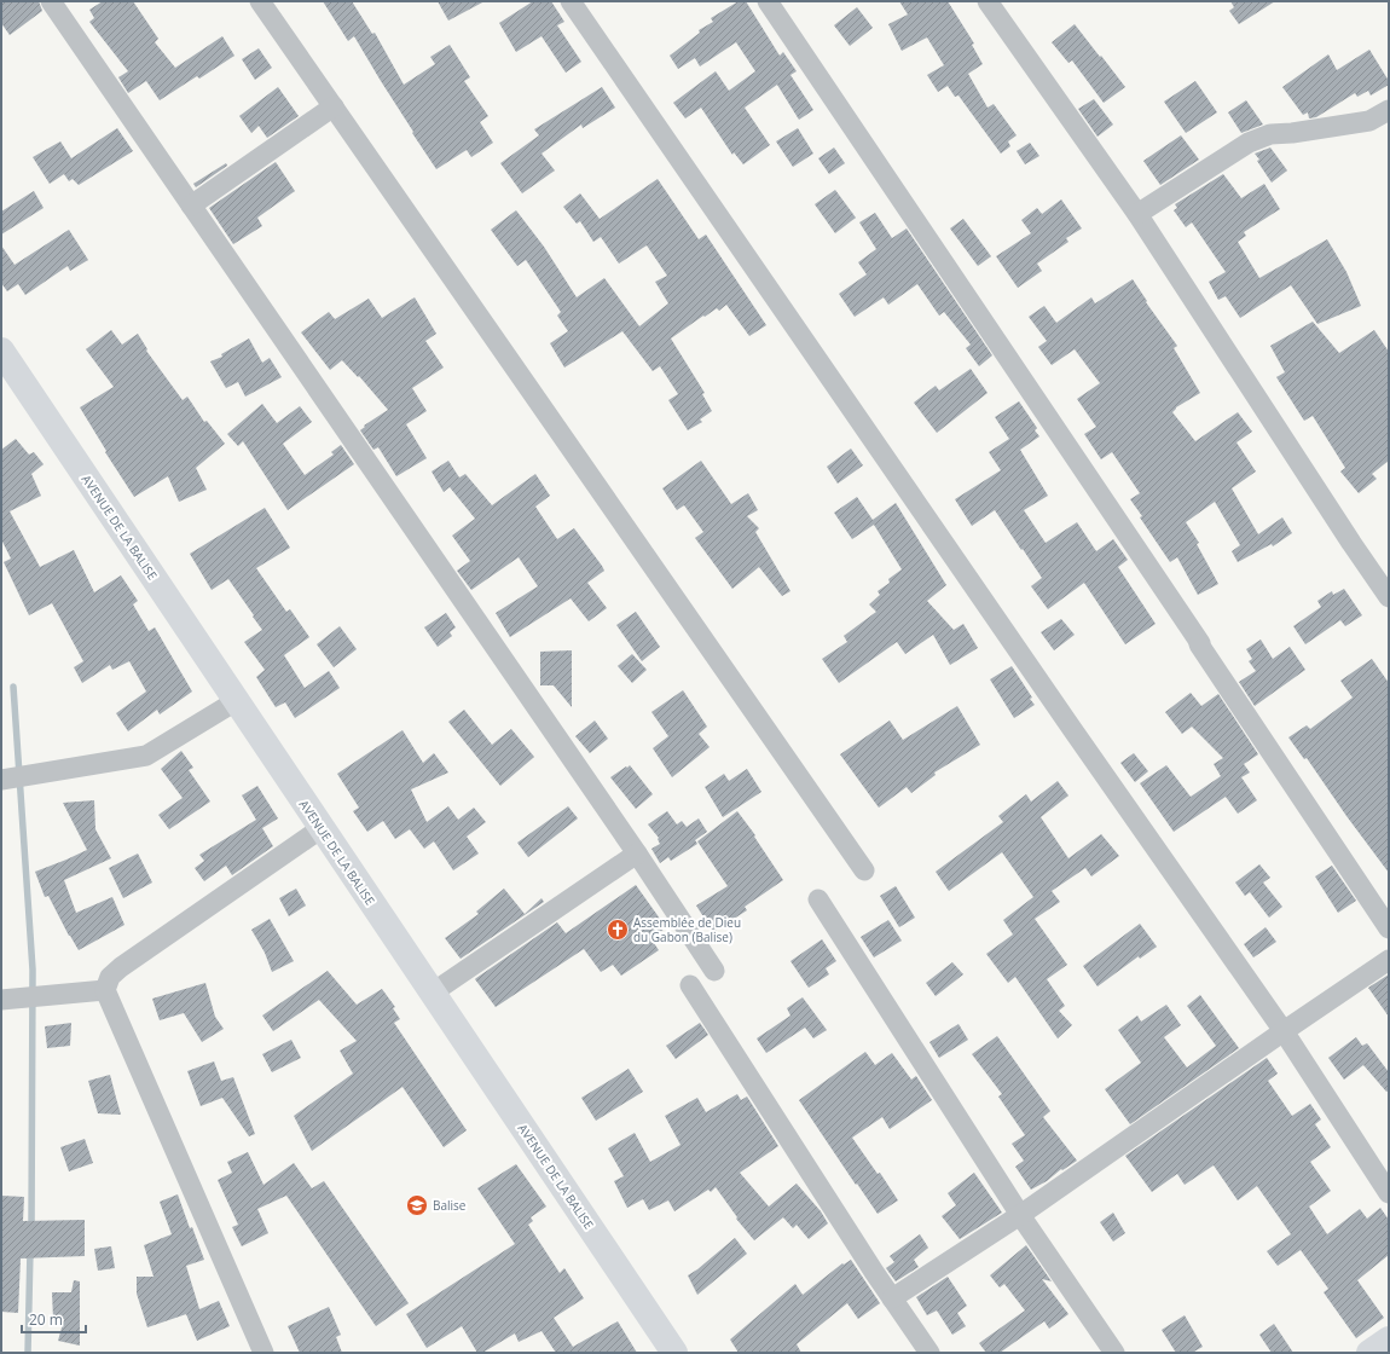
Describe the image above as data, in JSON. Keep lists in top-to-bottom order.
{
  "streets": {
    "street": ["AVENUE DE LA BALISE"]
  },
  "places": {
    "church": ["Assemblée de Dieu du Gabon (Balise)"],
    "school or university": ["Balise"]
  },
  "scale_bar": "20 m"
}
